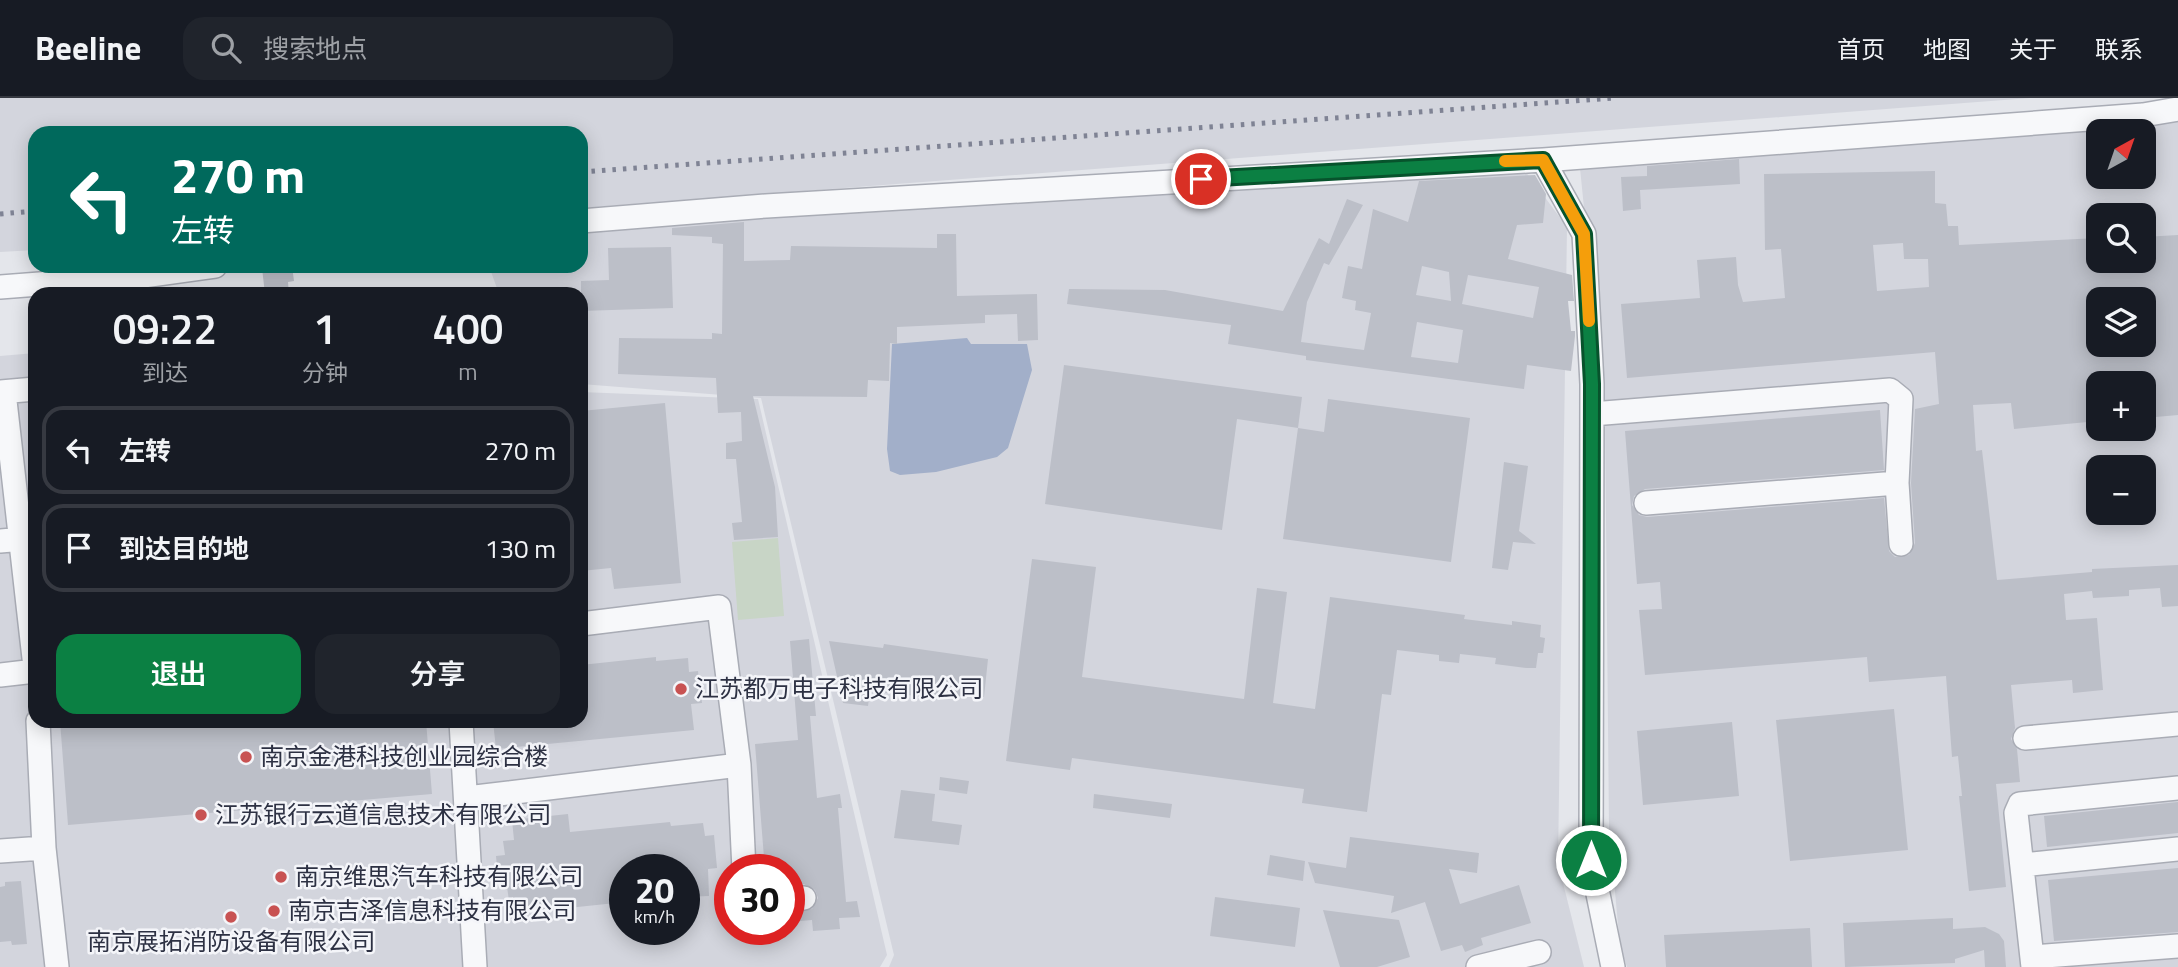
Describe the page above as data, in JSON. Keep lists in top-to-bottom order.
{
  "places": [
    "江苏都万电子科技有限公司",
    "南京金港科技创业园综合楼",
    "江苏银行云道信息技术有限公司",
    "南京维思汽车科技有限公司",
    "南京吉泽信息科技有限公司",
    "南京展拓消防设备有限公司"
  ],
  "north": "top right",
  "page": {
    "header": "Beeline",
    "search": "搜索地点",
    "nav": [
      "首页",
      "地图",
      "关于",
      "联系"
    ],
    "map_buttons": ["+", "−"],
    "turn": ["270 m", "左转"],
    "eta": [
      "09:22",
      "到达",
      "1",
      "分钟",
      "400",
      "m"
    ],
    "list": [
      {
        "name": "左转",
        "value": "270 m"
      },
      {
        "name": "到达目的地",
        "value": "130 m"
      }
    ],
    "buttons": ["退出", "分享"],
    "speed": "20 km/h",
    "limit": "30"
  }
}
